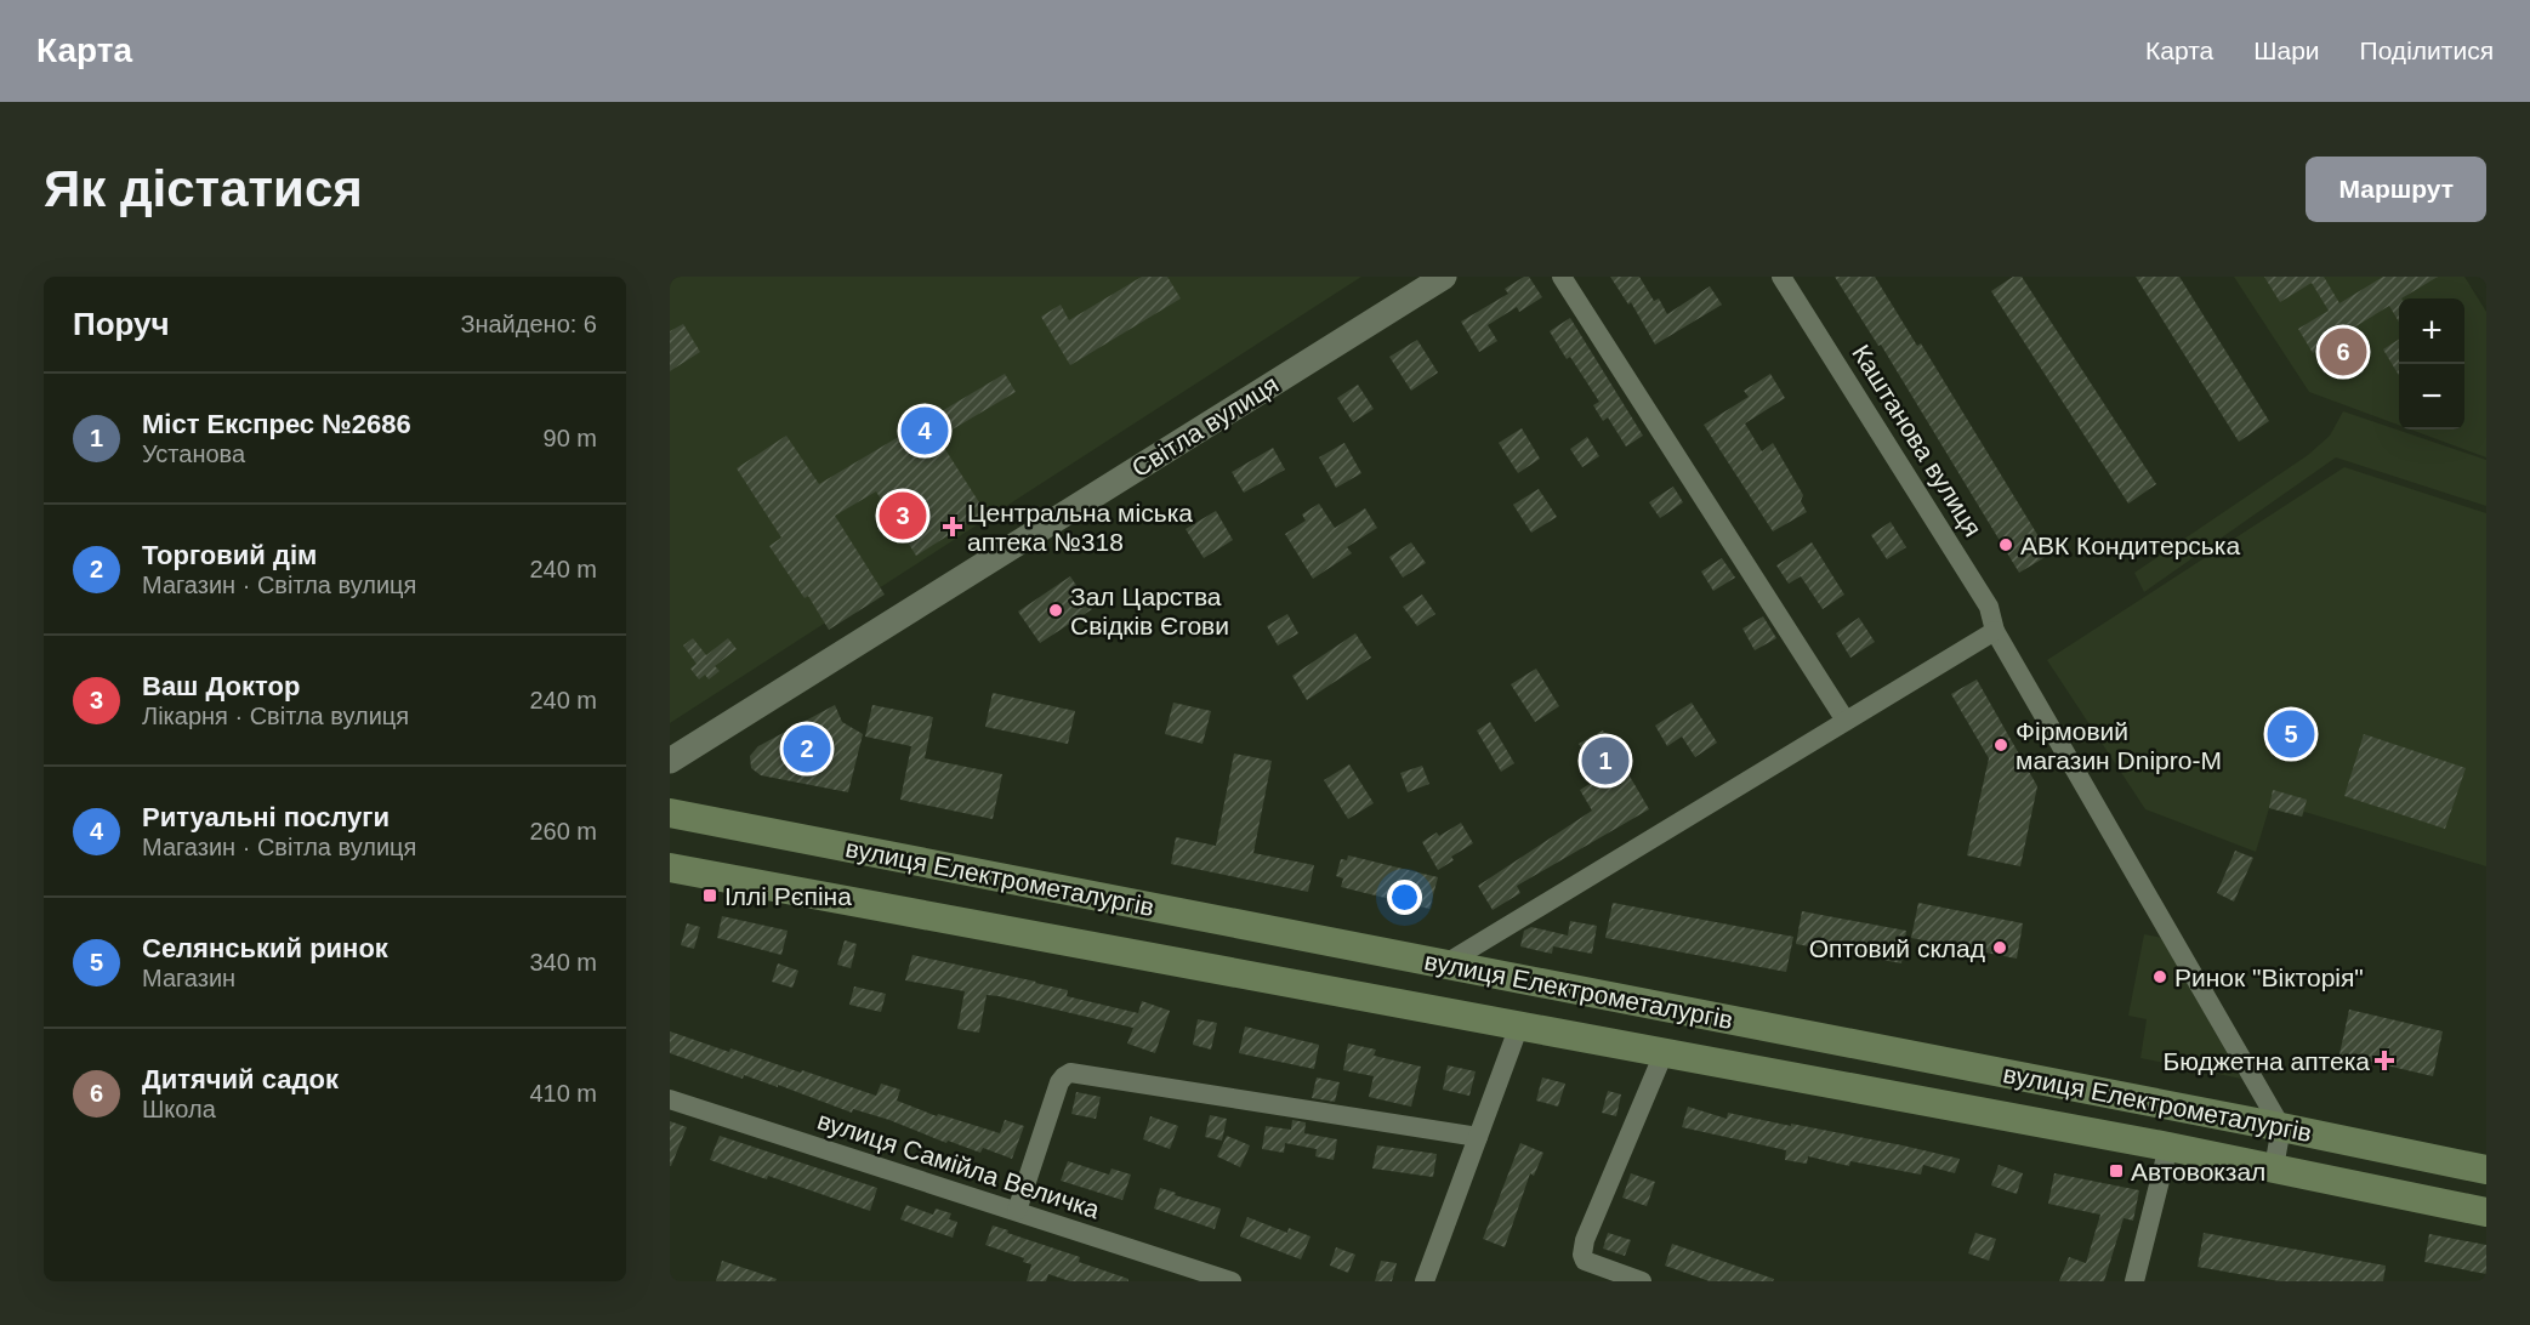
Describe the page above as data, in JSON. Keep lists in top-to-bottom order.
{
  "streets": {
    "main road": ["вулиця Електрометалургів"],
    "street": ["Світла вулиця", "Каштанова вулиця", "вулиця Самійла Величка"]
  },
  "crossings": [
    ["Каштанова вулиця", "вулиця Електрометалургів"]
  ],
  "places": {
    "health": ["Центральна міська аптека №318", "Бюджетна аптека"],
    "other": [
      "АВК Кондитерська",
      "Зал Царства Свідків Єгови",
      "Фірмовий магазин Dnipro-M",
      "Оптовий склад",
      "Ринок \"Вікторія\""
    ],
    "transit": ["Іллі Рєпіна", "Автовокзал"]
  },
  "page": {
    "header": "Карта",
    "nav": ["Карта", "Шари", "Поділитися"],
    "buttons": "Маршрут",
    "title": "Як дістатися",
    "heading": ["Поруч", "Знайдено: 6"],
    "map_buttons": ["+", "−"],
    "pins": [
      "6",
      "4",
      "3",
      "5",
      "2",
      "1"
    ],
    "list": [
      {
        "mark": "1",
        "name": "Міст Експрес №2686",
        "note": "Установа",
        "value": "90 m"
      },
      {
        "mark": "2",
        "name": "Торговий дім",
        "note": "Магазин · Світла вулиця",
        "value": "240 m"
      },
      {
        "mark": "3",
        "name": "Ваш Доктор",
        "note": "Лікарня · Світла вулиця",
        "value": "240 m"
      },
      {
        "mark": "4",
        "name": "Ритуальні послуги",
        "note": "Магазин · Світла вулиця",
        "value": "260 m"
      },
      {
        "mark": "5",
        "name": "Селянський ринок",
        "note": "Магазин",
        "value": "340 m"
      },
      {
        "mark": "6",
        "name": "Дитячий садок",
        "note": "Школа",
        "value": "410 m"
      }
    ]
  }
}
